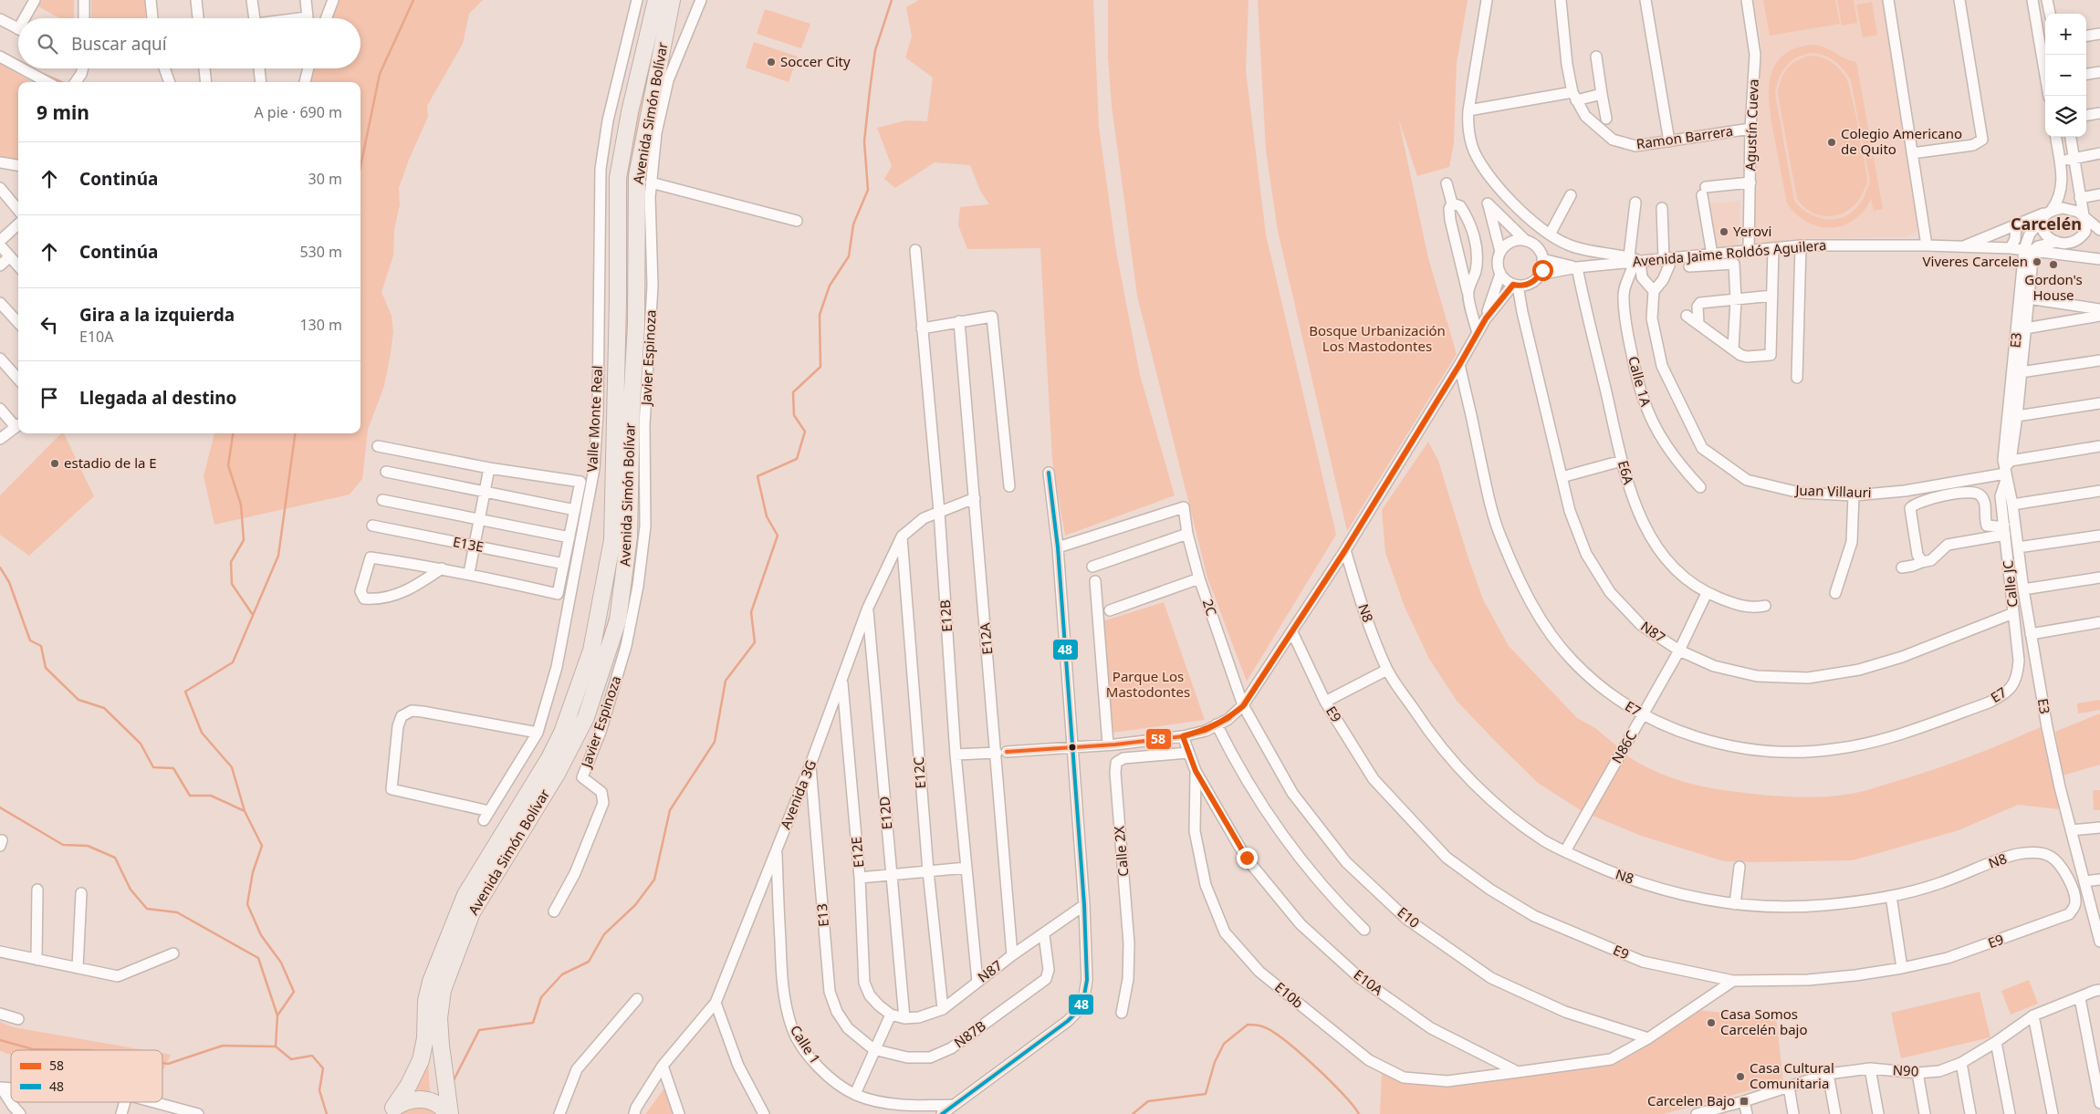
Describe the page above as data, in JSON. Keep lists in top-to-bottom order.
{
  "streets": {
    "highway": ["Avenida Simón Bolívar"],
    "street": [
      "Agustín Cueva",
      "Ramon Barrera",
      "Avenida Jaime Roldós Aguilera",
      "E3",
      "Javier Espinoza",
      "Calle 1A",
      "Valle Monte Real",
      "E6A",
      "Juan Villauri",
      "E13E",
      "Calle JC",
      "2C",
      "N8",
      "E12B",
      "N87",
      "E12A",
      "E7",
      "E9",
      "N86C",
      "E12C",
      "Avenida 3G",
      "E12D",
      "Calle 2X",
      "E12E",
      "E13",
      "E10",
      "E10A",
      "E10b",
      "N87B",
      "Calle 1",
      "N90"
    ]
  },
  "crossings": [
    ["Agustín Cueva", "Ramon Barrera"],
    ["Agustín Cueva", "Avenida Jaime Roldós Aguilera"],
    ["Avenida Jaime Roldós Aguilera", "E3"],
    ["Avenida Jaime Roldós Aguilera", "Calle 1A"],
    ["Avenida Jaime Roldós Aguilera", "E6A"],
    ["Avenida Jaime Roldós Aguilera", "Juan Villauri"],
    ["Avenida Jaime Roldós Aguilera", "N87"],
    ["E3", "Juan Villauri"],
    ["E3", "Calle JC"],
    ["E6A", "N86C"],
    ["Juan Villauri", "Calle JC"],
    ["Calle JC", "N87"],
    ["Calle JC", "E7"],
    ["2C", "E10"],
    ["N8", "E9"],
    ["N8", "N86C"],
    ["E12B", "N87"],
    ["E12B", "Avenida 3G"],
    ["N87", "E12A"],
    ["N87", "N86C"],
    ["N87", "E12C"],
    ["N87", "E12D"],
    ["N87", "E12E"],
    ["N87", "N87B"],
    ["E12A", "Avenida 3G"],
    ["E7", "N86C"],
    ["E12C", "Avenida 3G"],
    ["Avenida 3G", "E12D"],
    ["Avenida 3G", "E12E"],
    ["Avenida 3G", "E13"],
    ["Avenida 3G", "Calle 1"],
    ["Calle 2X", "E10A"],
    ["E13", "N87B"],
    ["E10A", "E10b"]
  ],
  "districts": ["Carcelén"],
  "parks": ["Bosque Urbanización Los Mastodontes", "Parque Los Mastodontes"],
  "places": {
    "other": [
      "Soccer City",
      "Colegio Americano de Quito",
      "Yerovi",
      "Viveres Carcelen",
      "Gordon's House",
      "estadio de la E",
      "Casa Somos Carcelén bajo",
      "Casa Cultural Comunitaria"
    ],
    "transit": ["Carcelen Bajo"]
  },
  "lines": ["transit line 58", "transit line 48"],
  "legend": ["58", "48"],
  "page": {
    "map_buttons": ["+", "−"],
    "search": "Buscar aquí",
    "heading": ["9 min", "A pie · 690 m"],
    "list": [
      ["Continúa", "30 m"],
      ["Continúa", "530 m"],
      ["Gira a la izquierda", "E10A", "130 m"],
      "Llegada al destino"
    ]
  }
}
